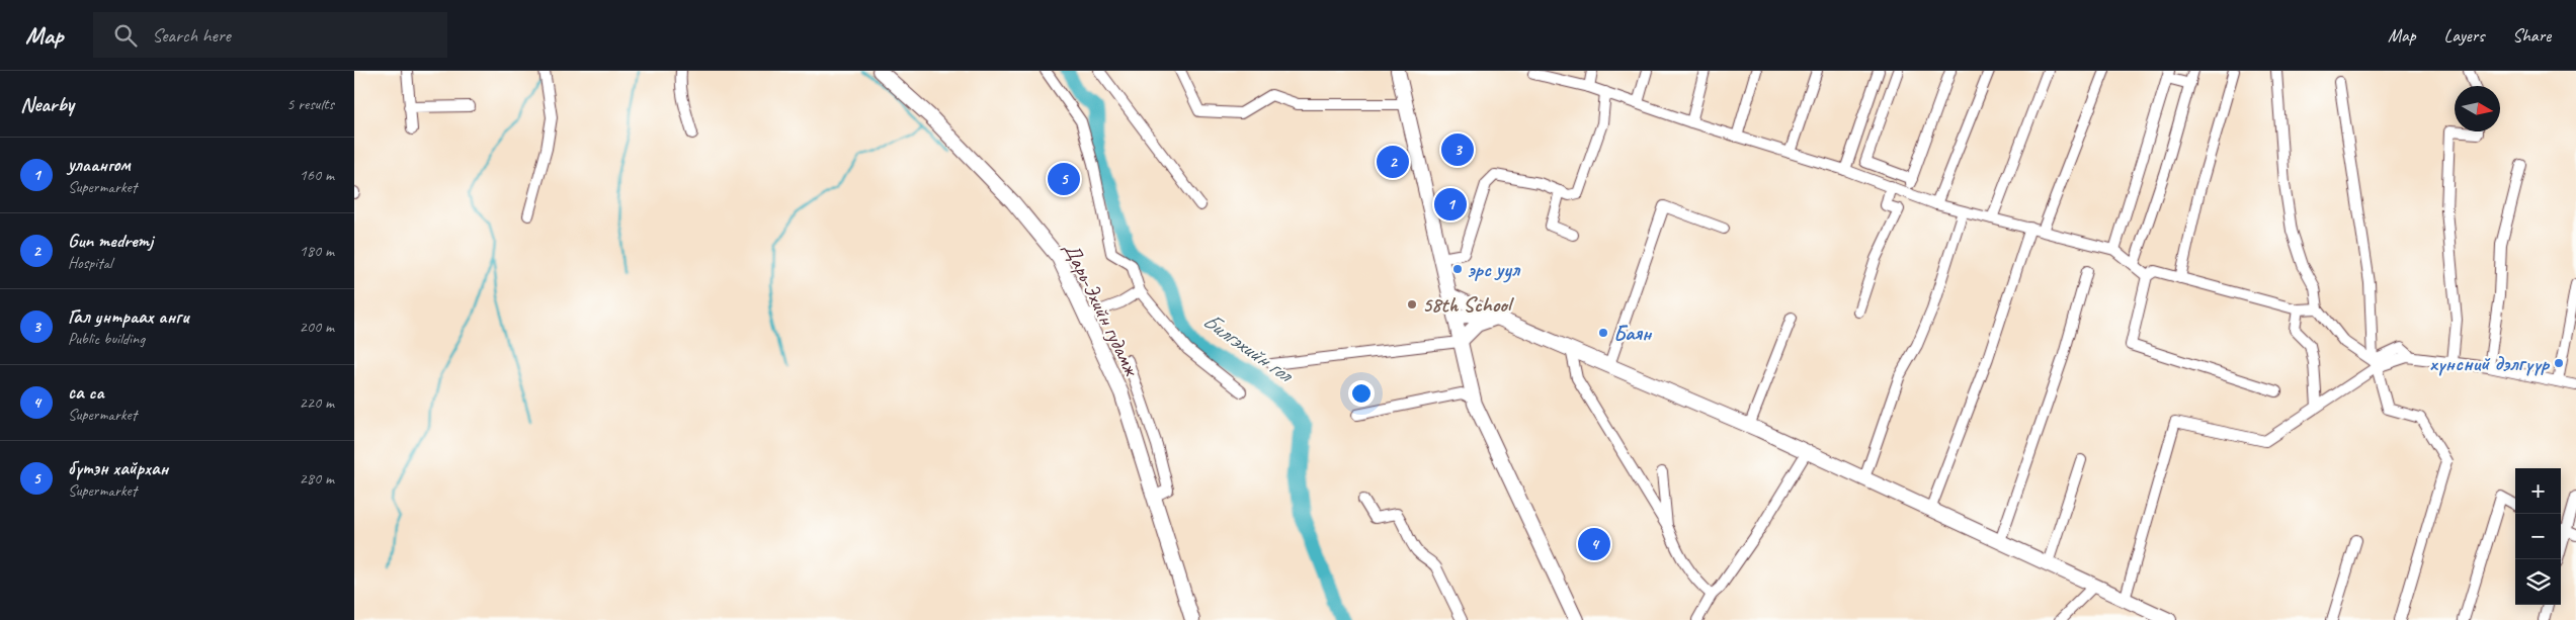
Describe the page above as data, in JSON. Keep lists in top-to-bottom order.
{
  "streets": {
    "main road": ["Дарь-Эхийн гудамж"]
  },
  "water": ["Билгэхийн гол"],
  "places": [
    "эрс уул",
    "58th School",
    "Баян",
    "хүнсний дэлгүүр"
  ],
  "north": "right",
  "page": {
    "header": "Map",
    "search": "Search here",
    "nav": ["Map", "Layers", "Share"],
    "heading": ["Nearby", "5 results"],
    "pins": [
      "3",
      "2",
      "5",
      "1",
      "4"
    ],
    "list": [
      {
        "mark": "1",
        "name": "улаангом",
        "note": "Supermarket",
        "value": "160 m"
      },
      {
        "mark": "2",
        "name": "Gun medremj",
        "note": "Hospital",
        "value": "180 m"
      },
      {
        "mark": "3",
        "name": "Гал унтраах анги",
        "note": "Public building",
        "value": "200 m"
      },
      {
        "mark": "4",
        "name": "са са",
        "note": "Supermarket",
        "value": "220 m"
      },
      {
        "mark": "5",
        "name": "бүтэн хайрхан",
        "note": "Supermarket",
        "value": "280 m"
      }
    ],
    "map_buttons": ["+", "−"]
  }
}
